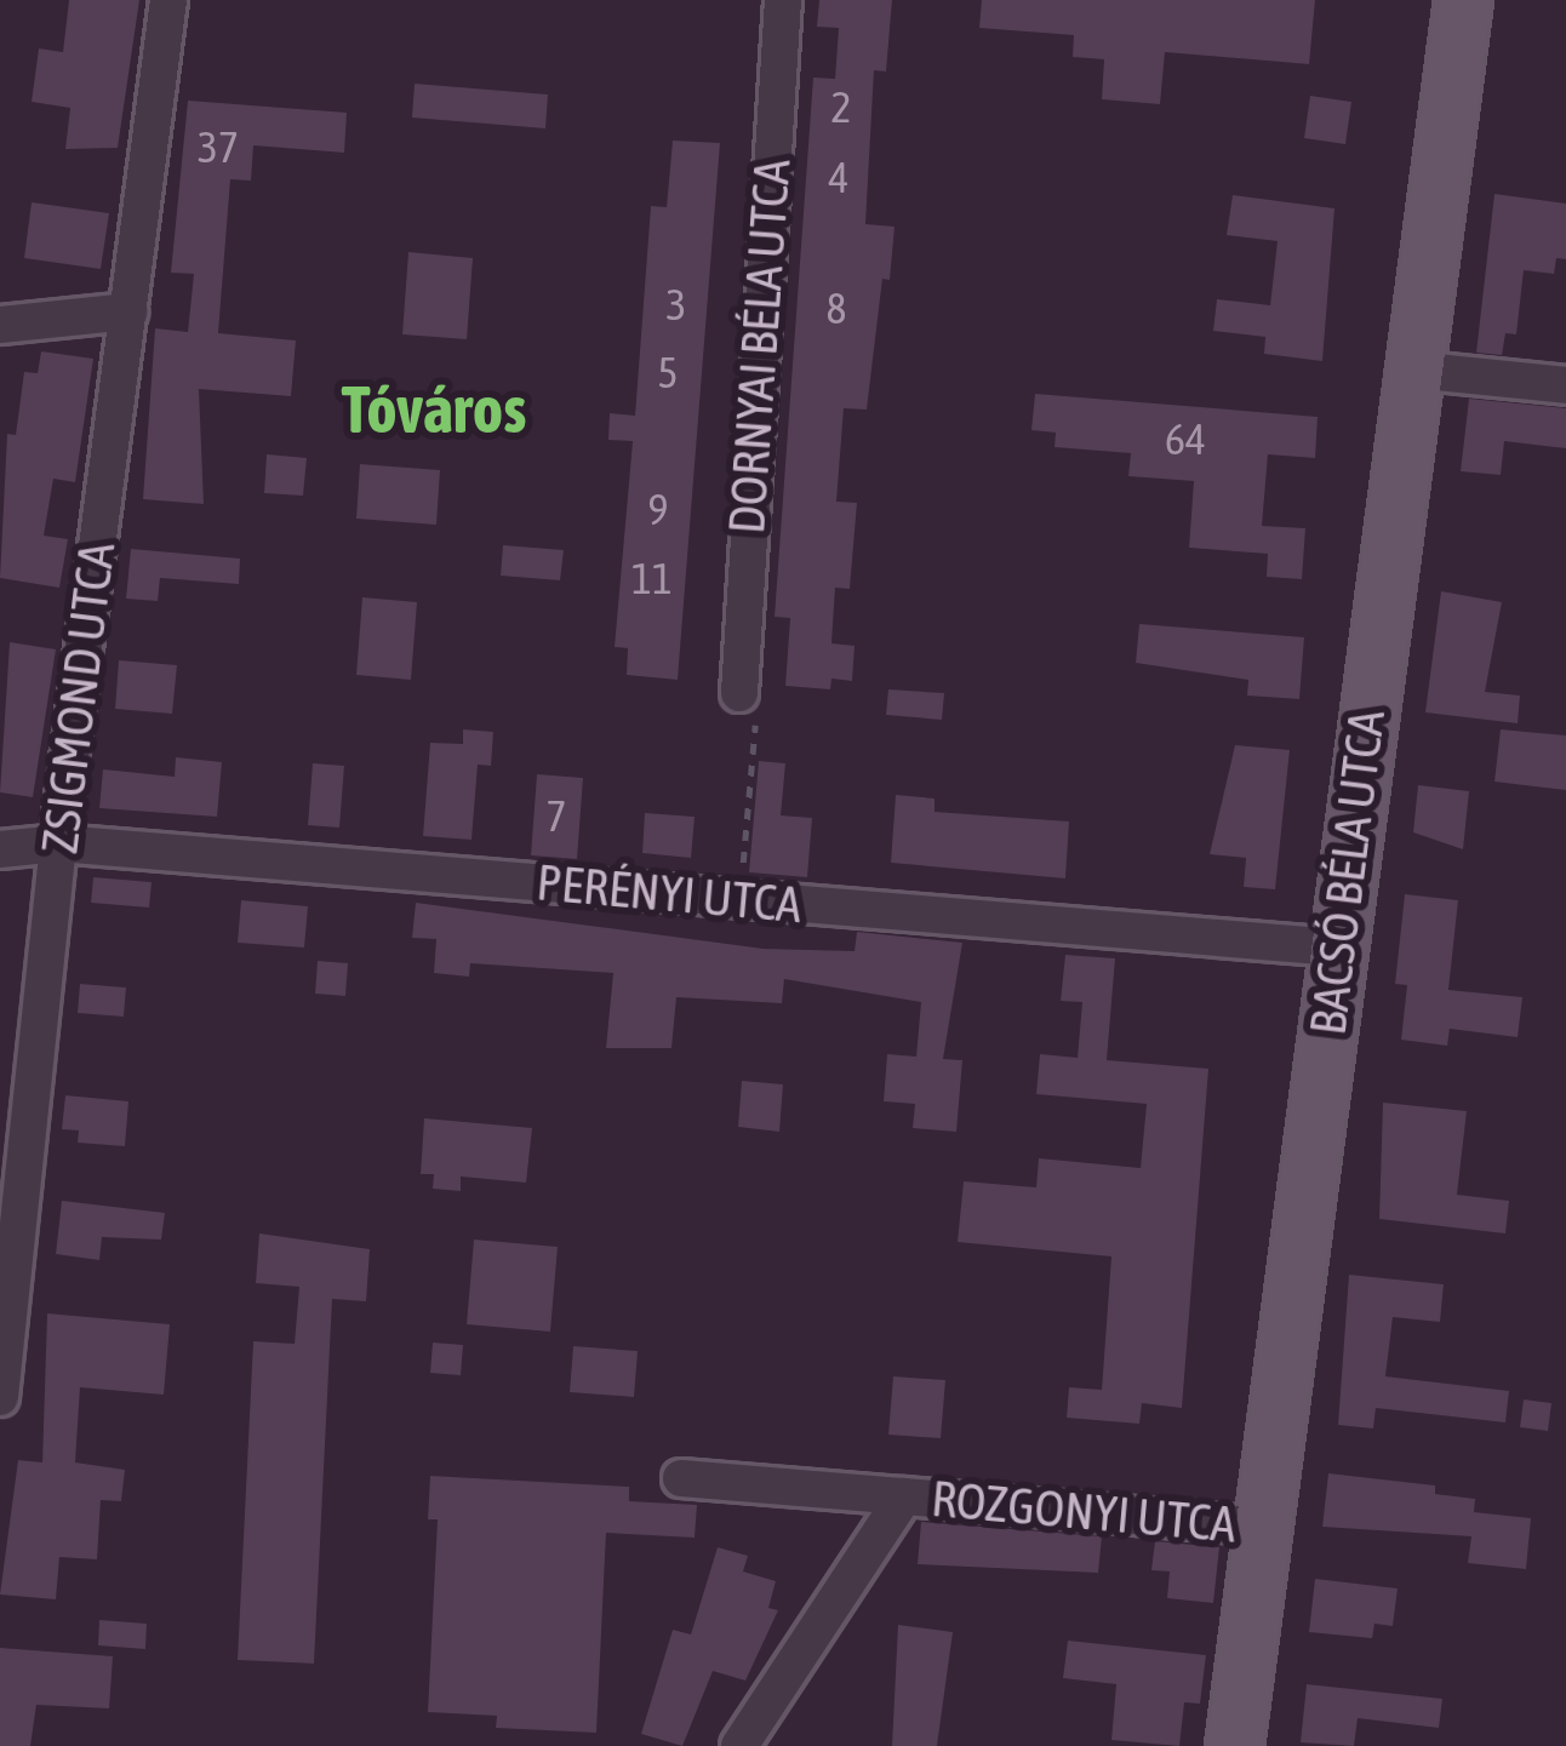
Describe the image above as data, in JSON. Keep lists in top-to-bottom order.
{
  "streets": {
    "main road": ["BACSÓ BÉLA UTCA"],
    "street": [
      "DORNYAI BÉLA UTCA",
      "ZSIGMOND UTCA",
      "PERÉNYI UTCA",
      "ROZGONYI UTCA"
    ]
  },
  "crossings": [
    ["ZSIGMOND UTCA", "PERÉNYI UTCA"],
    ["BACSÓ BÉLA UTCA", "PERÉNYI UTCA"],
    ["BACSÓ BÉLA UTCA", "ROZGONYI UTCA"]
  ],
  "districts": ["Tóváros"],
  "house_numbers": [
    "2",
    "37",
    "4",
    "3",
    "8",
    "5",
    "64",
    "9",
    "11",
    "7"
  ]
}
